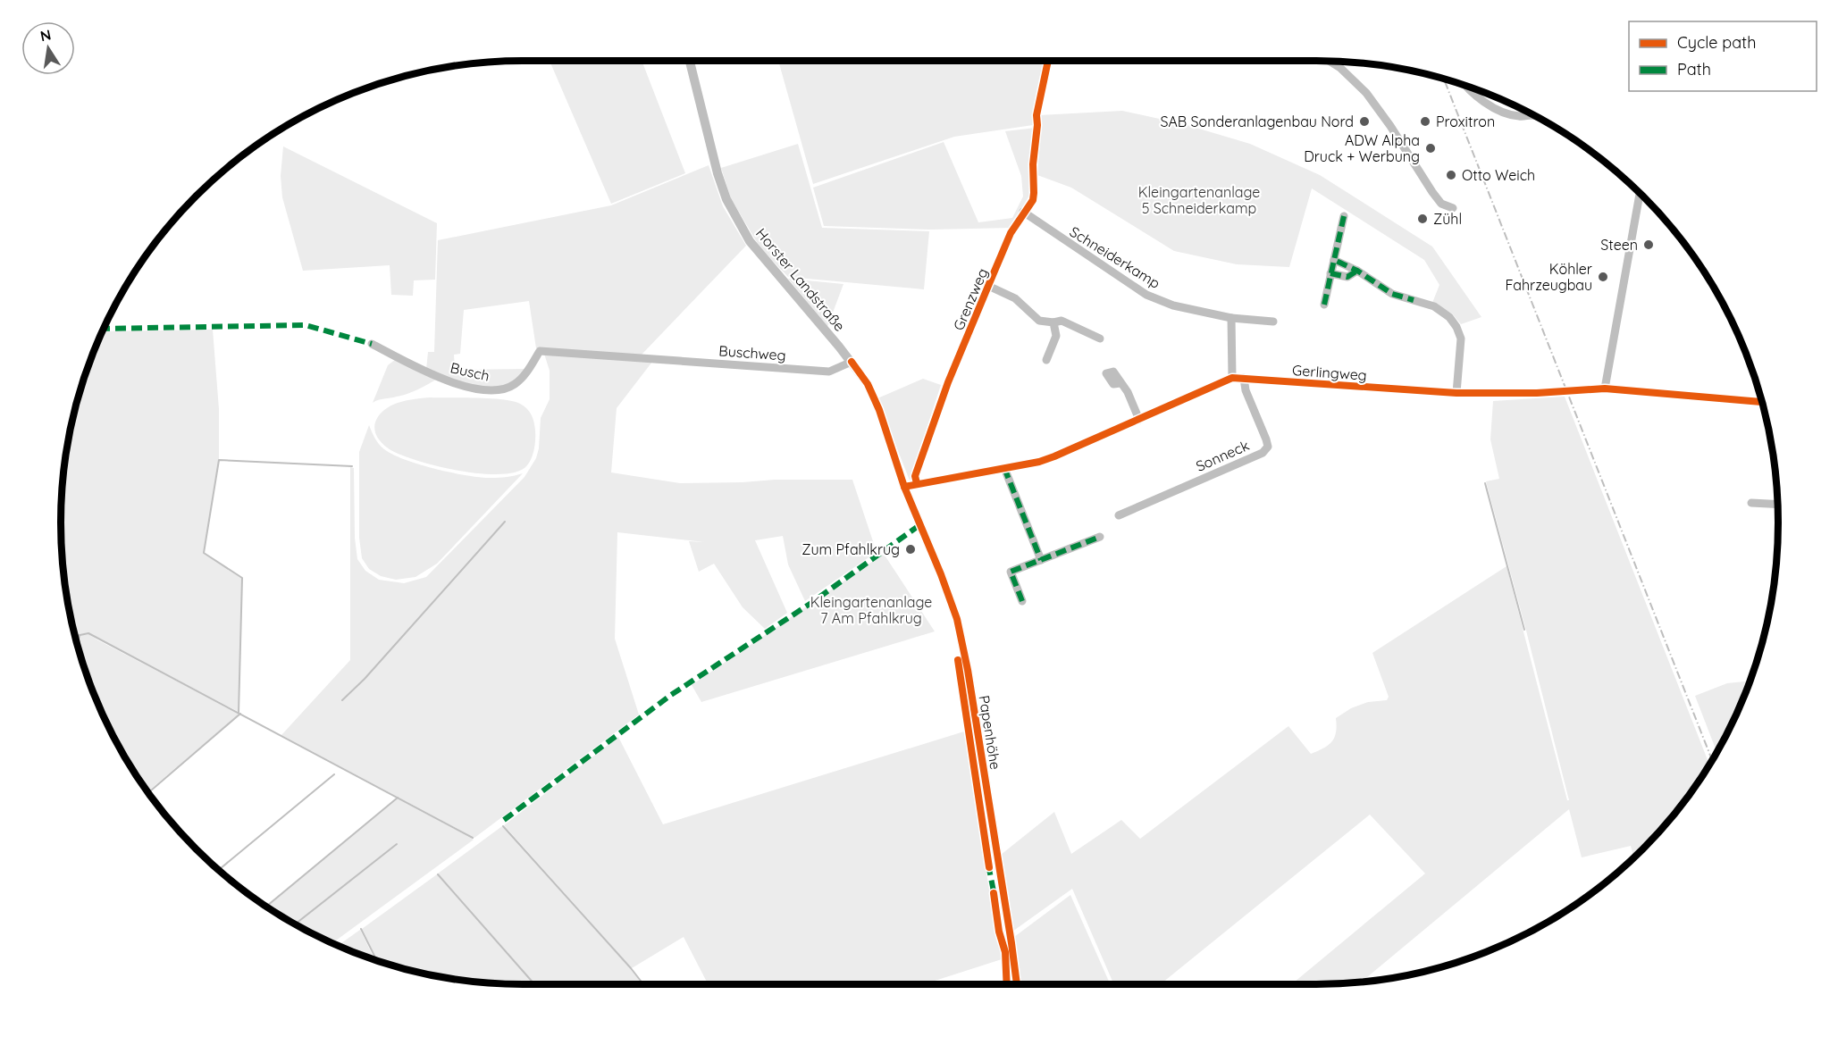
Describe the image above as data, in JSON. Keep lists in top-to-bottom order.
{
  "streets": {
    "main road": ["Horster Landstraße", "Papenhöhe"],
    "street": [
      "Schneiderkamp",
      "Grenzweg",
      "Buschweg",
      "Busch",
      "Gerlingweg",
      "Sonneck"
    ]
  },
  "crossings": [
    ["Schneiderkamp", "Grenzweg"],
    ["Horster Landstraße", "Buschweg"],
    ["Horster Landstraße", "Gerlingweg"],
    ["Horster Landstraße", "Papenhöhe"],
    ["Grenzweg", "Gerlingweg"],
    ["Buschweg", "Busch"],
    ["Gerlingweg", "Sonneck"],
    ["Gerlingweg", "Papenhöhe"]
  ],
  "parks": ["Kleingartenanlage 5 Schneiderkamp", "Kleingartenanlage 7 Am Pfahlkrug"],
  "places": [
    "SAB Sonderanlagenbau Nord",
    "Proxitron",
    "ADW Alpha Druck + Werbung",
    "Otto Weich",
    "Zühl",
    "Steen",
    "Köhler Fahrzeugbau",
    "Zum Pfahlkrug"
  ],
  "legend": ["Cycle path", "Path"],
  "north": "top"
}
